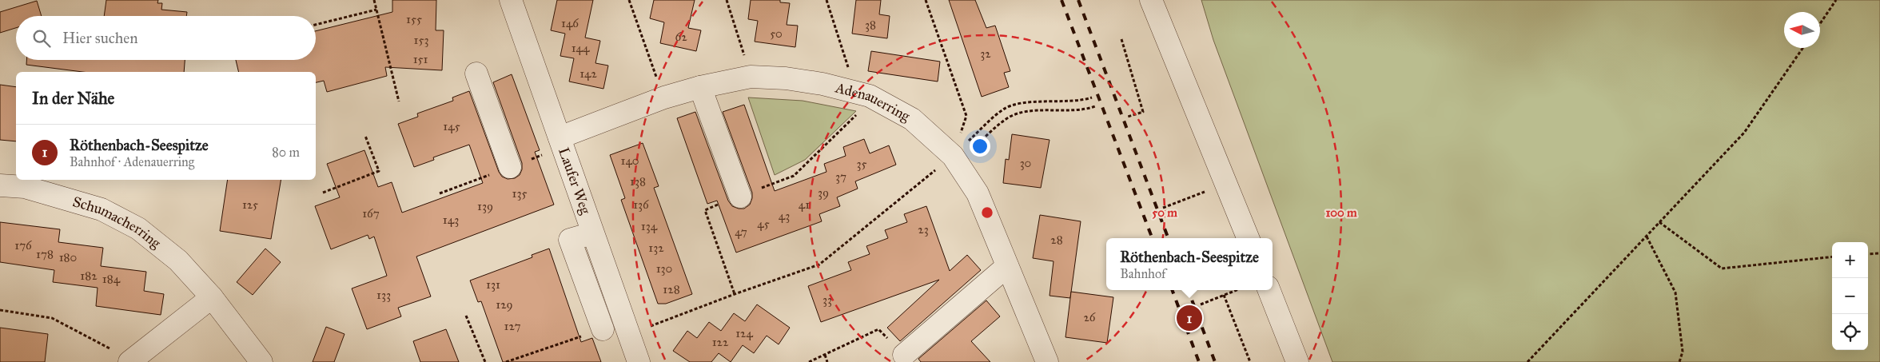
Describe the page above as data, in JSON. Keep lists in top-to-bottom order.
{
  "streets": {
    "street": ["Adenauerring", "Laufer Weg", "Schumacherring"]
  },
  "crossings": [
    ["Adenauerring", "Laufer Weg"]
  ],
  "house_numbers": [
    "155",
    "146",
    "38",
    "50",
    "62",
    "153",
    "144",
    "32",
    "151",
    "142",
    "145",
    "140",
    "30",
    "35",
    "37",
    "138",
    "39",
    "135",
    "125",
    "136",
    "41",
    "139",
    "167",
    "43",
    "143",
    "45",
    "134",
    "23",
    "47",
    "28",
    "176",
    "132",
    "178",
    "180",
    "130",
    "182",
    "184",
    "131",
    "128",
    "133",
    "33",
    "129",
    "26",
    "127",
    "124",
    "122"
  ],
  "north": "left",
  "page": {
    "search": "Hier suchen",
    "heading": "In der Nähe",
    "list": [
      {
        "mark": "1",
        "name": "Röthenbach-Seespitze",
        "note": "Bahnhof · Adenauerring",
        "value": "80 m"
      }
    ],
    "popup": ["Röthenbach-Seespitze", "Bahnhof"],
    "map_buttons": ["+", "−"],
    "pins": "1"
  },
  "rings": ["50 m", "100 m"]
}
